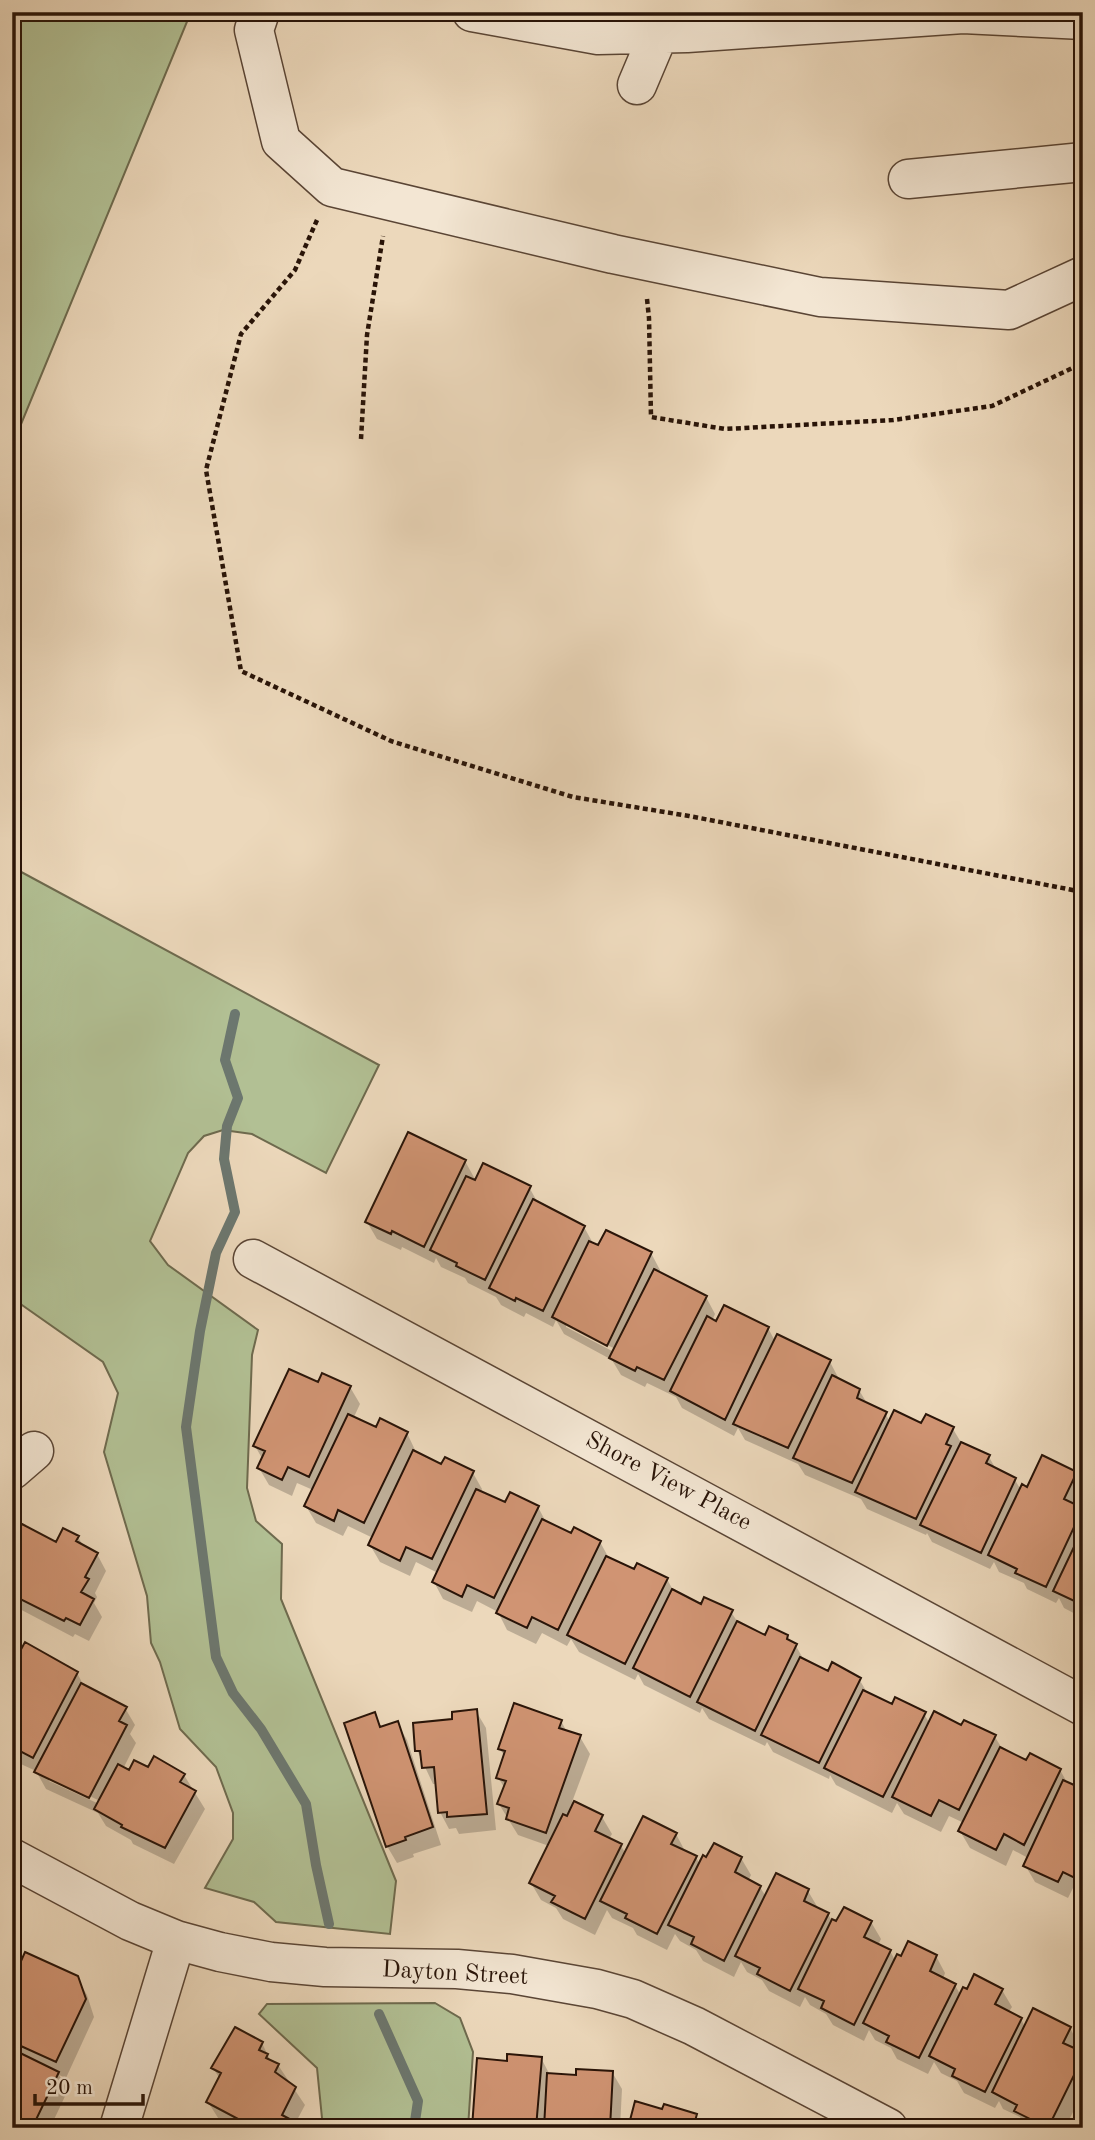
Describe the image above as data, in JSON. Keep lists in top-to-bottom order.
{
  "streets": {
    "street": ["Shore View Place", "Dayton Street"]
  },
  "scale_bar": "20 m"
}
